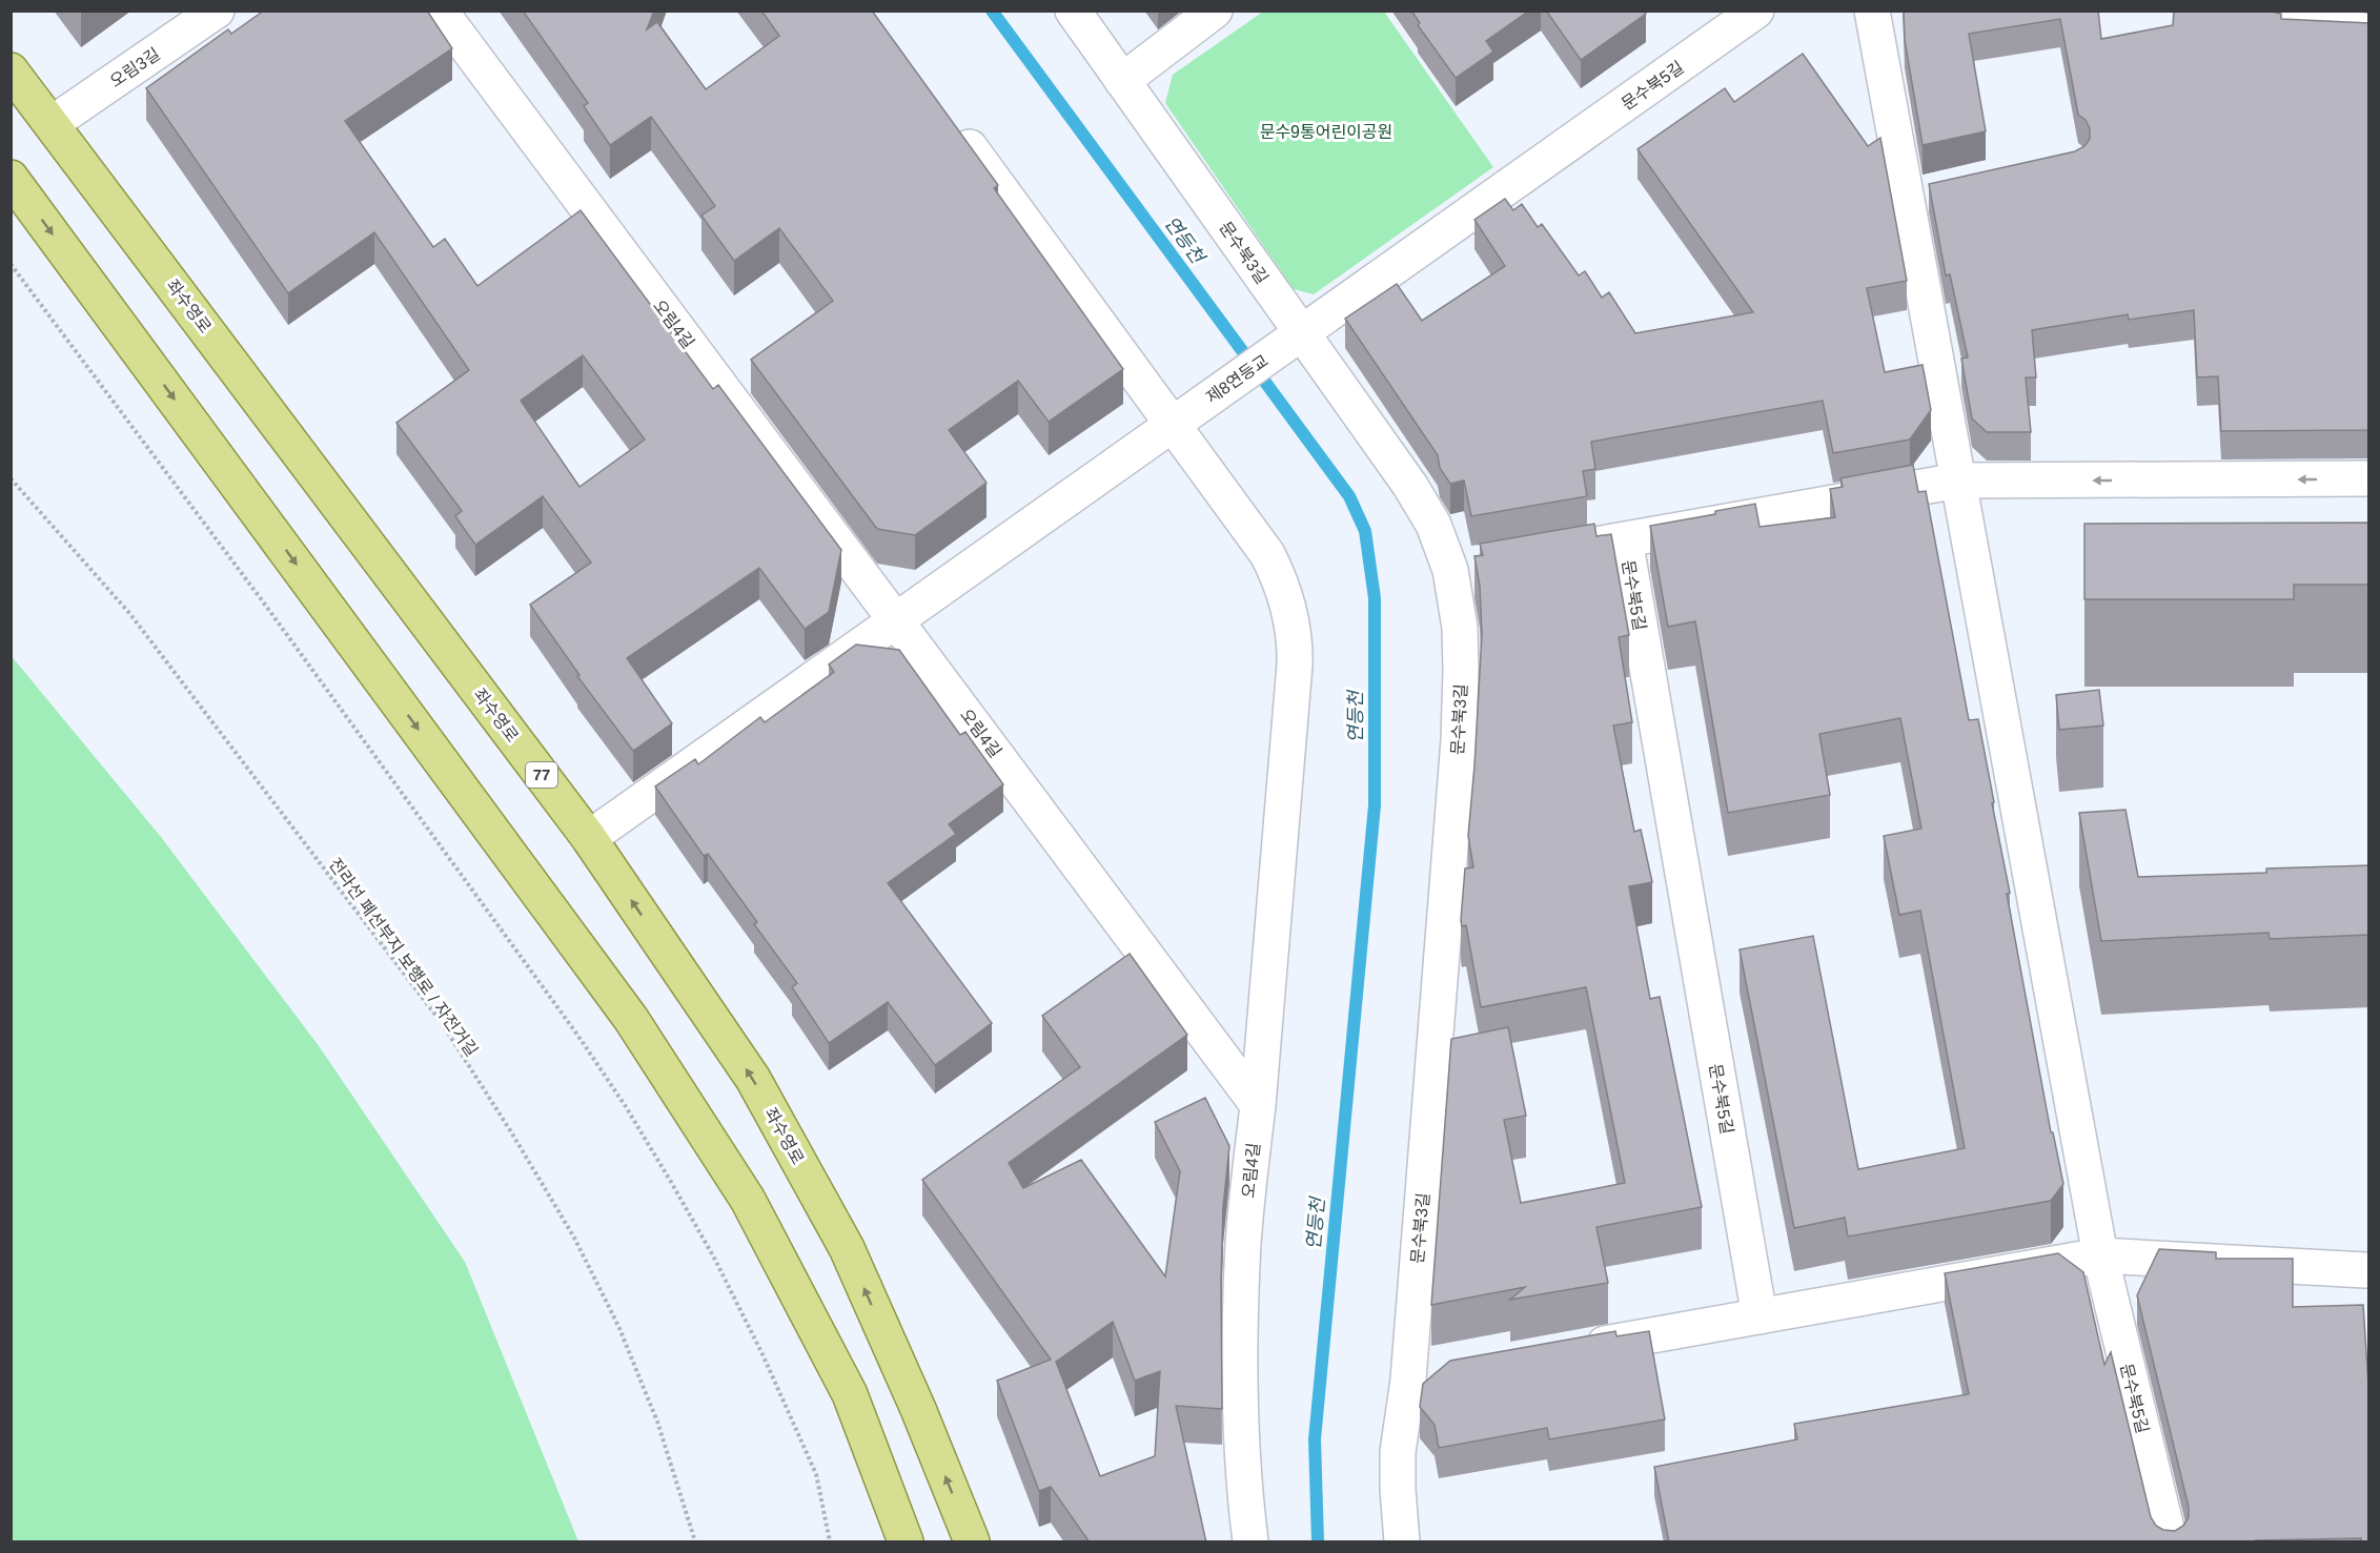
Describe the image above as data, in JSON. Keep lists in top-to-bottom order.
{
  "streets": {
    "main road": ["좌수영로", "77"],
    "street": [
      "오림3길",
      "문수북5길",
      "문수북3길",
      "오림4길",
      "제8연등교"
    ],
    "path": ["전라선 폐선부지 보행로 / 자전거길"]
  },
  "crossings": [
    ["오림3길", "좌수영로"],
    ["문수북5길", "문수북3길"],
    ["문수북5길", "제8연등교"],
    ["문수북3길", "제8연등교"],
    ["좌수영로", "제8연등교"],
    ["오림4길", "제8연등교"]
  ],
  "water": ["연등천"],
  "parks": ["문수9통어린이공원"]
}
